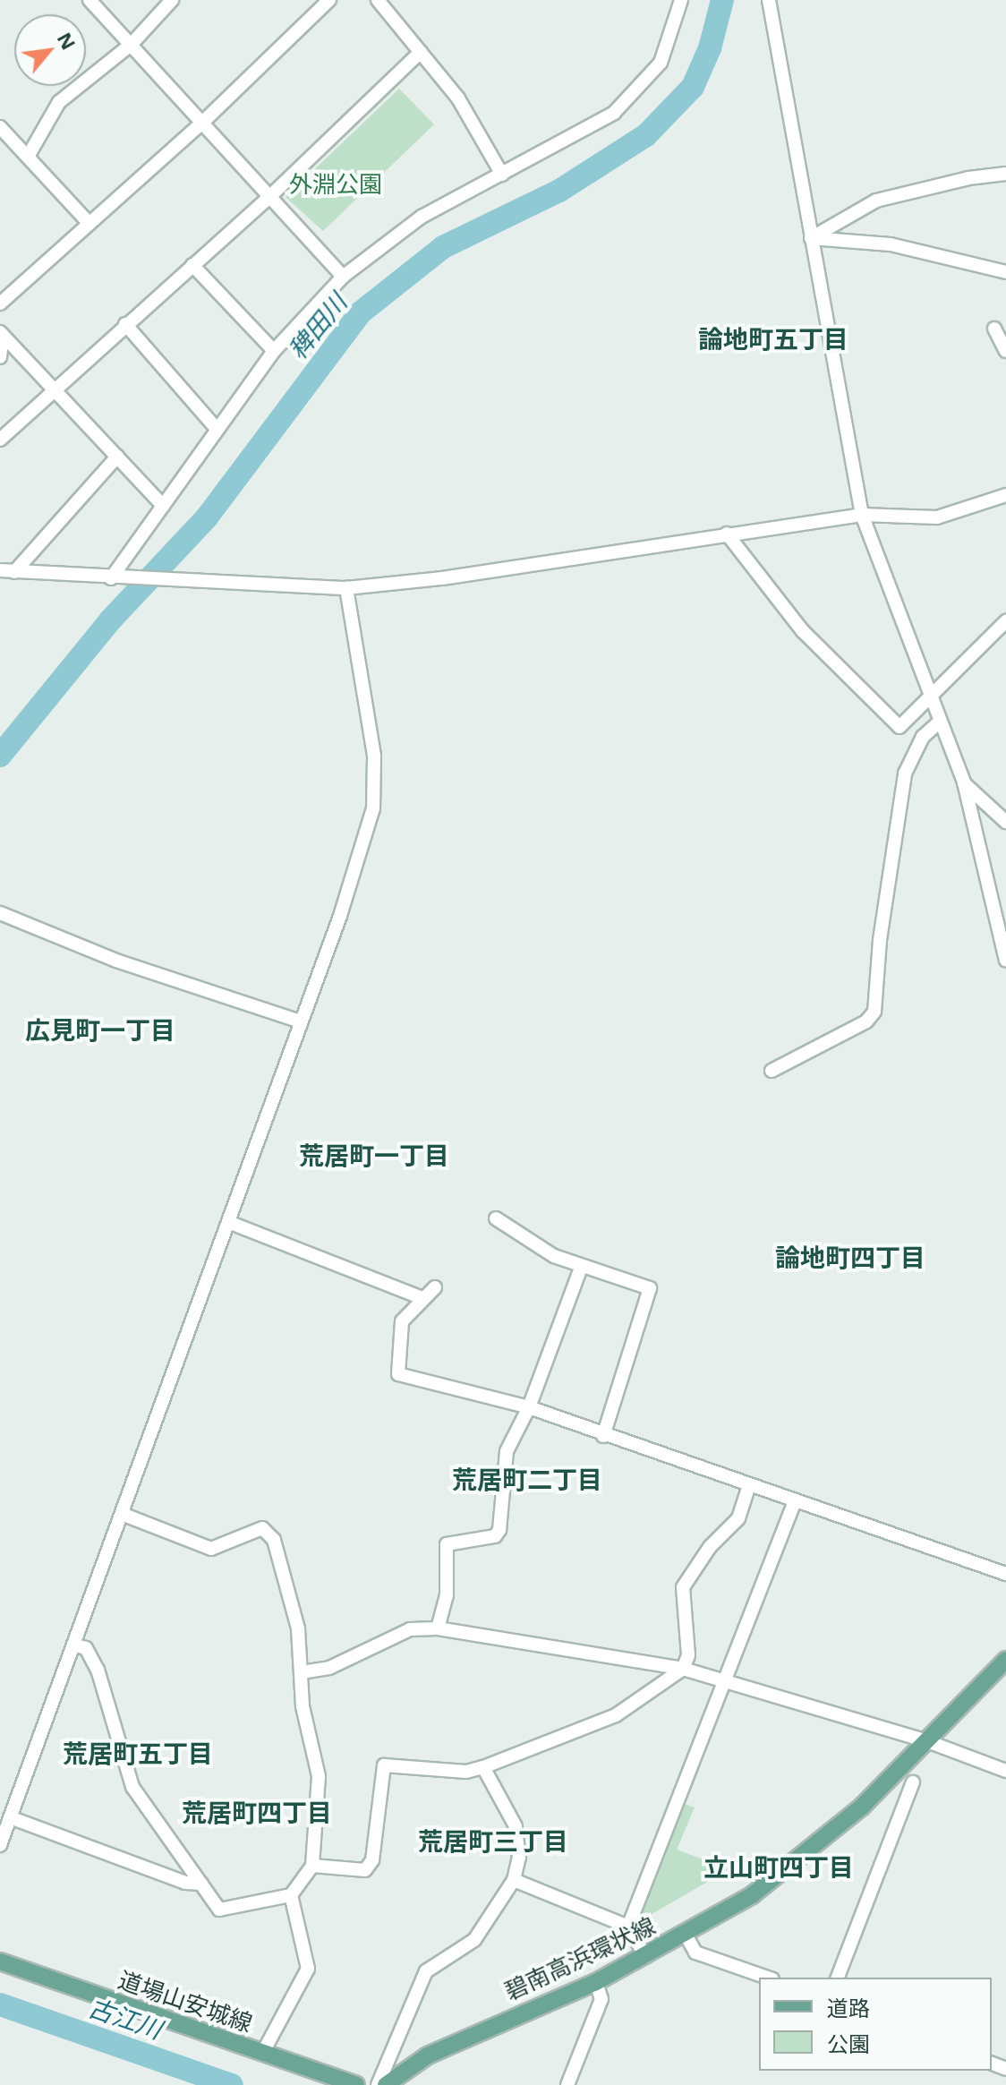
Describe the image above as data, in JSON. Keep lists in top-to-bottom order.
{
  "streets": {
    "main road": ["碧南高浜環状線", "道場山安城線"]
  },
  "districts": [
    "論地町五丁目",
    "広見町一丁目",
    "荒居町一丁目",
    "論地町四丁目",
    "荒居町二丁目",
    "荒居町五丁目",
    "荒居町四丁目",
    "荒居町三丁目",
    "立山町四丁目"
  ],
  "water": ["稗田川", "古江川"],
  "parks": ["外淵公園"],
  "legend": ["道路", "公園"],
  "north": "top right"
}
